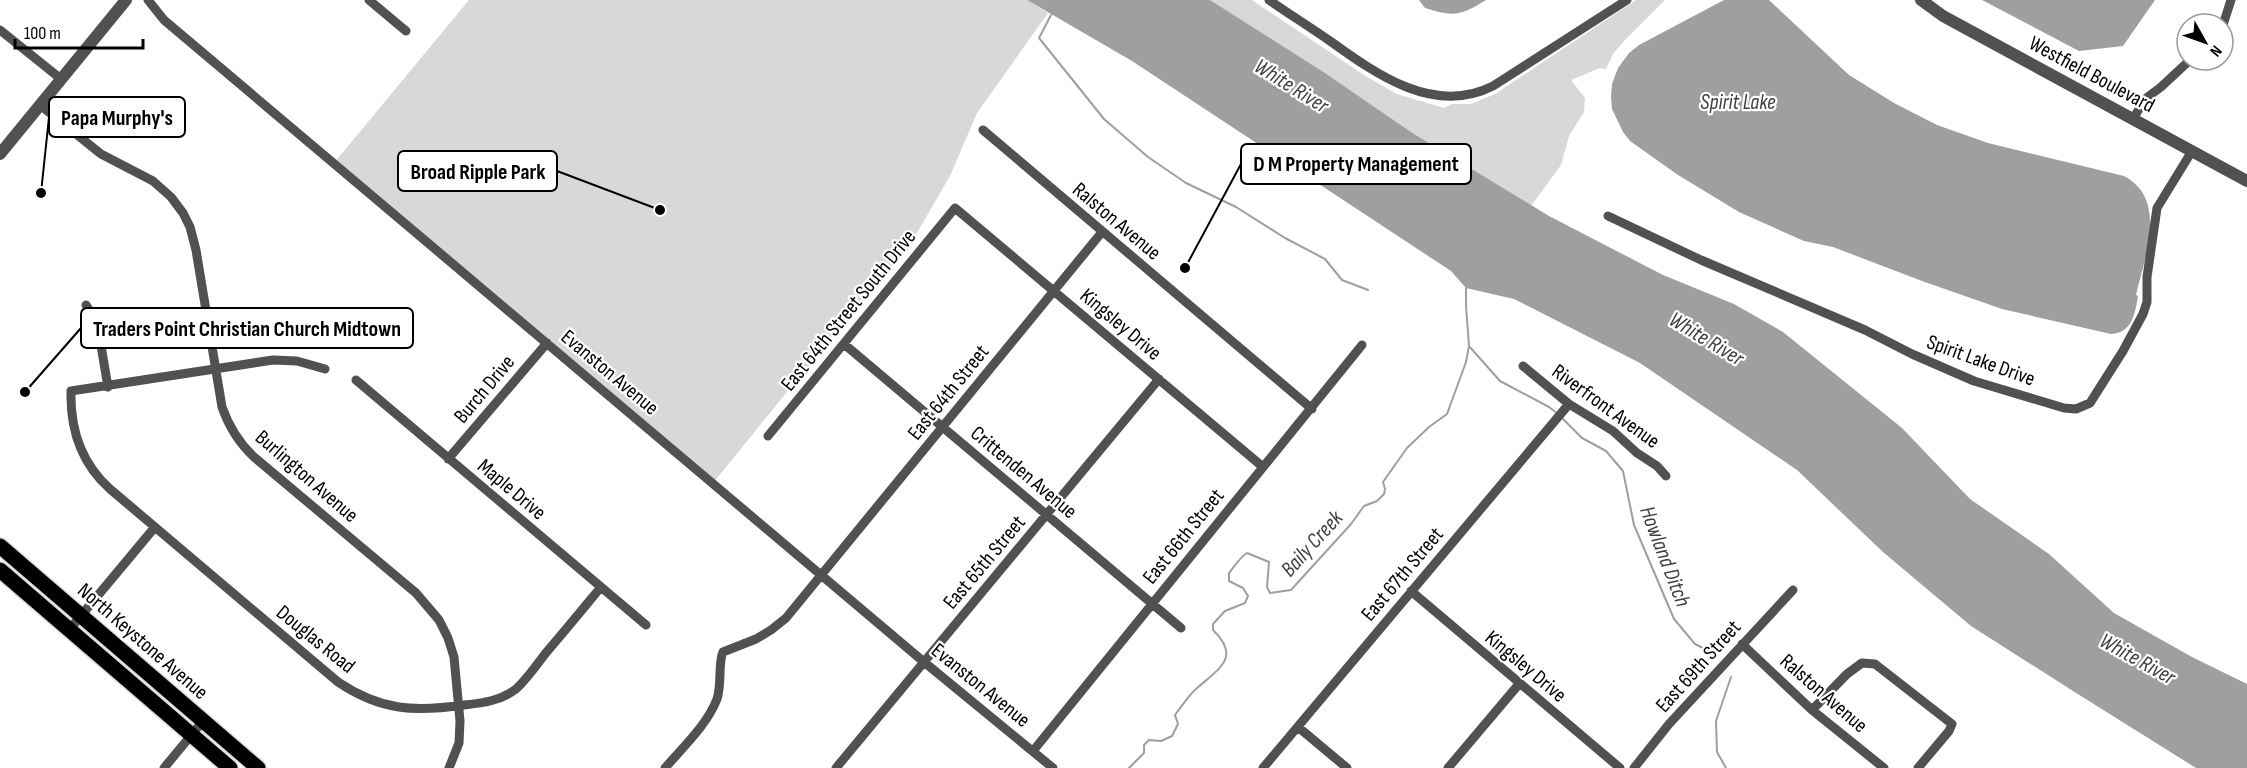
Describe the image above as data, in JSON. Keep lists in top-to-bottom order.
{
  "streets": {
    "main road": ["North Keystone Avenue"],
    "street": [
      "Westfield Boulevard",
      "Ralston Avenue",
      "East 64th Street South Drive",
      "Kingsley Drive",
      "Spirit Lake Drive",
      "Evanston Avenue",
      "Burch Drive",
      "East 64th Street",
      "Riverfront Avenue",
      "Crittenden Avenue",
      "Burlington Avenue",
      "Maple Drive",
      "East 66th Street",
      "East 65th Street",
      "East 67th Street",
      "Douglas Road",
      "East 69th Street"
    ]
  },
  "crossings": [
    ["Westfield Boulevard", "Spirit Lake Drive"],
    ["Ralston Avenue", "East 64th Street"],
    ["Ralston Avenue", "East 66th Street"],
    ["Ralston Avenue", "East 69th Street"],
    ["East 64th Street South Drive", "Kingsley Drive"],
    ["East 64th Street South Drive", "Crittenden Avenue"],
    ["Kingsley Drive", "East 64th Street"],
    ["Kingsley Drive", "East 66th Street"],
    ["Kingsley Drive", "East 65th Street"],
    ["Kingsley Drive", "East 67th Street"],
    ["Evanston Avenue", "Burch Drive"],
    ["Evanston Avenue", "East 64th Street"],
    ["Evanston Avenue", "East 66th Street"],
    ["Evanston Avenue", "East 65th Street"],
    ["Burch Drive", "Maple Drive"],
    ["East 64th Street", "Crittenden Avenue"],
    ["Riverfront Avenue", "East 67th Street"],
    ["Crittenden Avenue", "East 66th Street"],
    ["Crittenden Avenue", "East 65th Street"],
    ["Burlington Avenue", "Douglas Road"],
    ["Maple Drive", "Douglas Road"]
  ],
  "water": [
    "White River",
    "Spirit Lake",
    "Baily Creek",
    "Howland Ditch"
  ],
  "places": [
    "Papa Murphy's",
    "Broad Ripple Park",
    "D M Property Management",
    "Traders Point Christian Church Midtown"
  ],
  "scale_bar": "100 m",
  "north": "bottom right"
}
